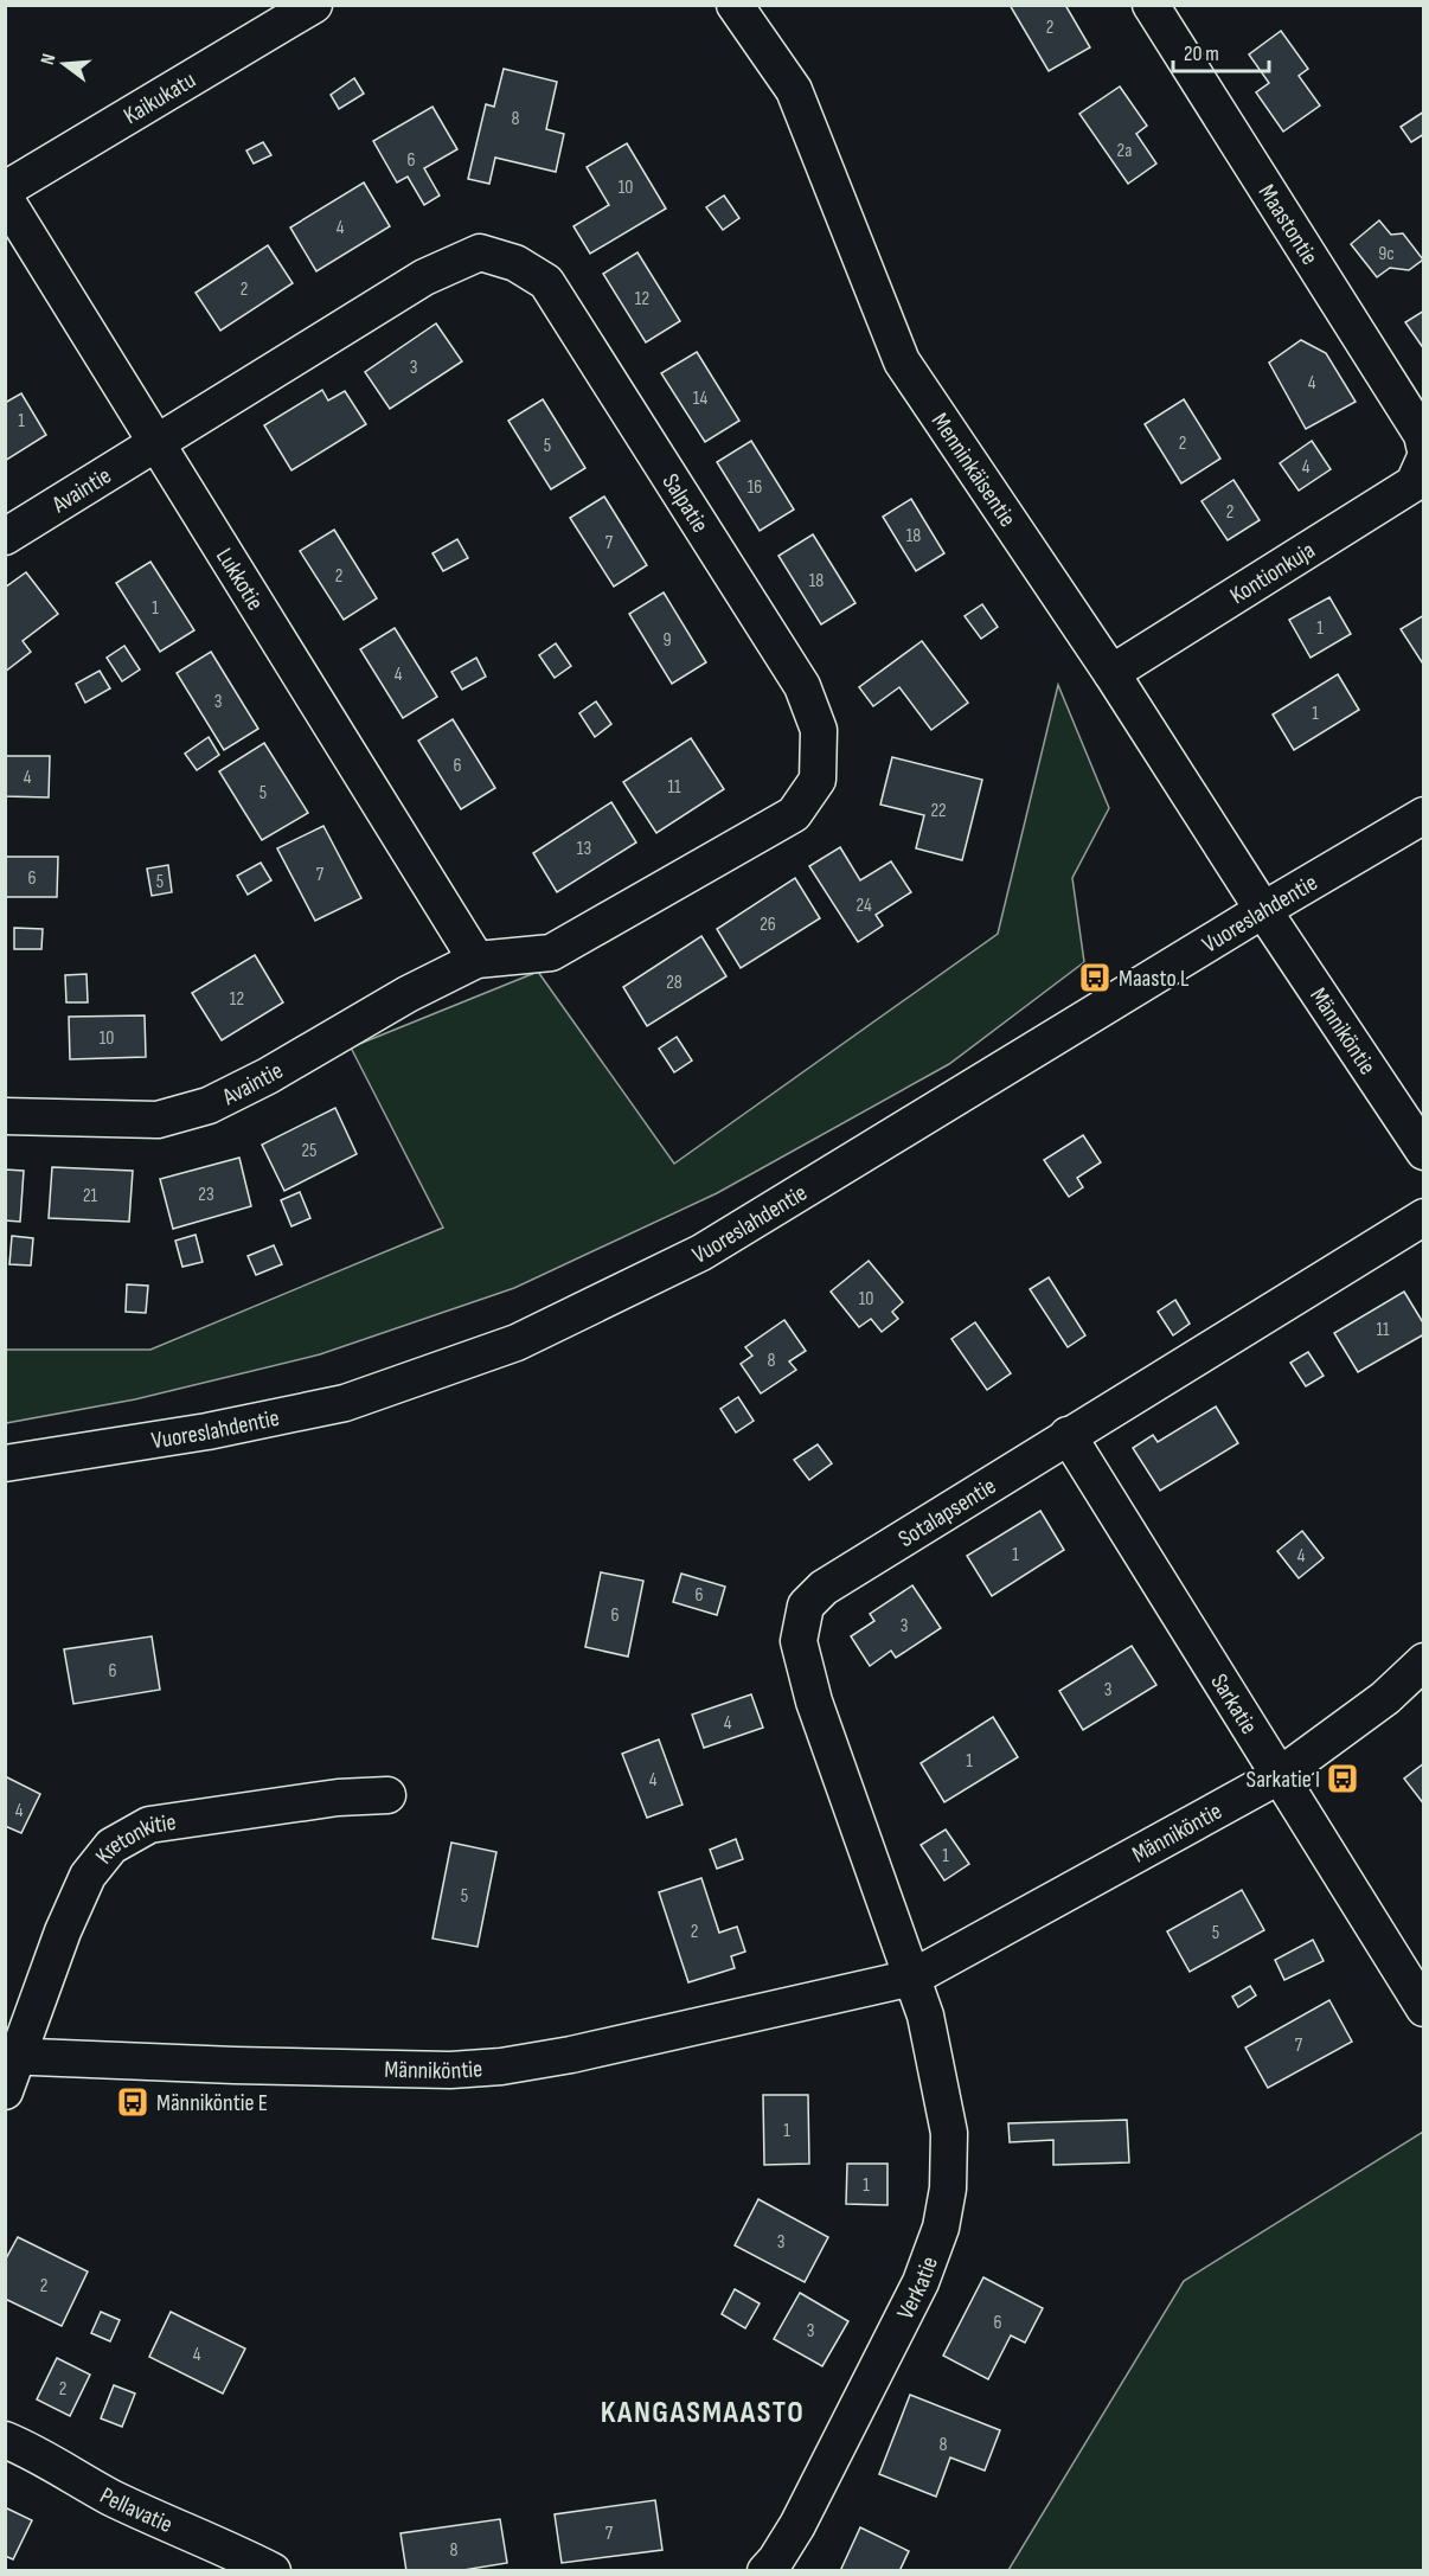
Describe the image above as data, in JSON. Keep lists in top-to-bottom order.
{
  "streets": {
    "street": [
      "Kaikukatu",
      "Maastontie",
      "Menninkäisentie",
      "Avaintie",
      "Salpatie",
      "Kontionkuja",
      "Lukkotie",
      "Vuoreslahdentie",
      "Männiköntie",
      "Sotalapsentie",
      "Sarkatie",
      "Kretonkitie",
      "Verkatie",
      "Pellavatie"
    ]
  },
  "crossings": [
    ["Menninkäisentie", "Kontionkuja"],
    ["Menninkäisentie", "Vuoreslahdentie"],
    ["Menninkäisentie", "Männiköntie"],
    ["Avaintie", "Salpatie"],
    ["Avaintie", "Lukkotie"],
    ["Salpatie", "Lukkotie"],
    ["Vuoreslahdentie", "Männiköntie"],
    ["Männiköntie", "Sotalapsentie"],
    ["Männiköntie", "Sarkatie"],
    ["Männiköntie", "Kretonkitie"],
    ["Männiköntie", "Verkatie"],
    ["Sotalapsentie", "Sarkatie"],
    ["Sotalapsentie", "Verkatie"]
  ],
  "districts": ["KANGASMAASTO"],
  "places": {
    "bus stop": ["Maasto L", "Sarkatie I", "Männiköntie E"]
  },
  "house_numbers": [
    "2",
    "8",
    "2a",
    "6",
    "10",
    "4",
    "9c",
    "2",
    "12",
    "3",
    "4",
    "14",
    "1",
    "2",
    "5",
    "4",
    "16",
    "2",
    "18",
    "7",
    "2",
    "18",
    "1",
    "1",
    "9",
    "4",
    "3",
    "1",
    "6",
    "4",
    "11",
    "5",
    "22",
    "13",
    "7",
    "6",
    "5",
    "24",
    "26",
    "28",
    "12",
    "10",
    "25",
    "23",
    "21",
    "10",
    "11",
    "8",
    "1",
    "4",
    "6",
    "6",
    "3",
    "6",
    "3",
    "4",
    "1",
    "4",
    "4",
    "1",
    "5",
    "2",
    "5",
    "7",
    "1",
    "1",
    "3",
    "2",
    "6",
    "3",
    "4",
    "2",
    "8",
    "7",
    "8"
  ],
  "scale_bar": "20 m",
  "north": "left"
}
